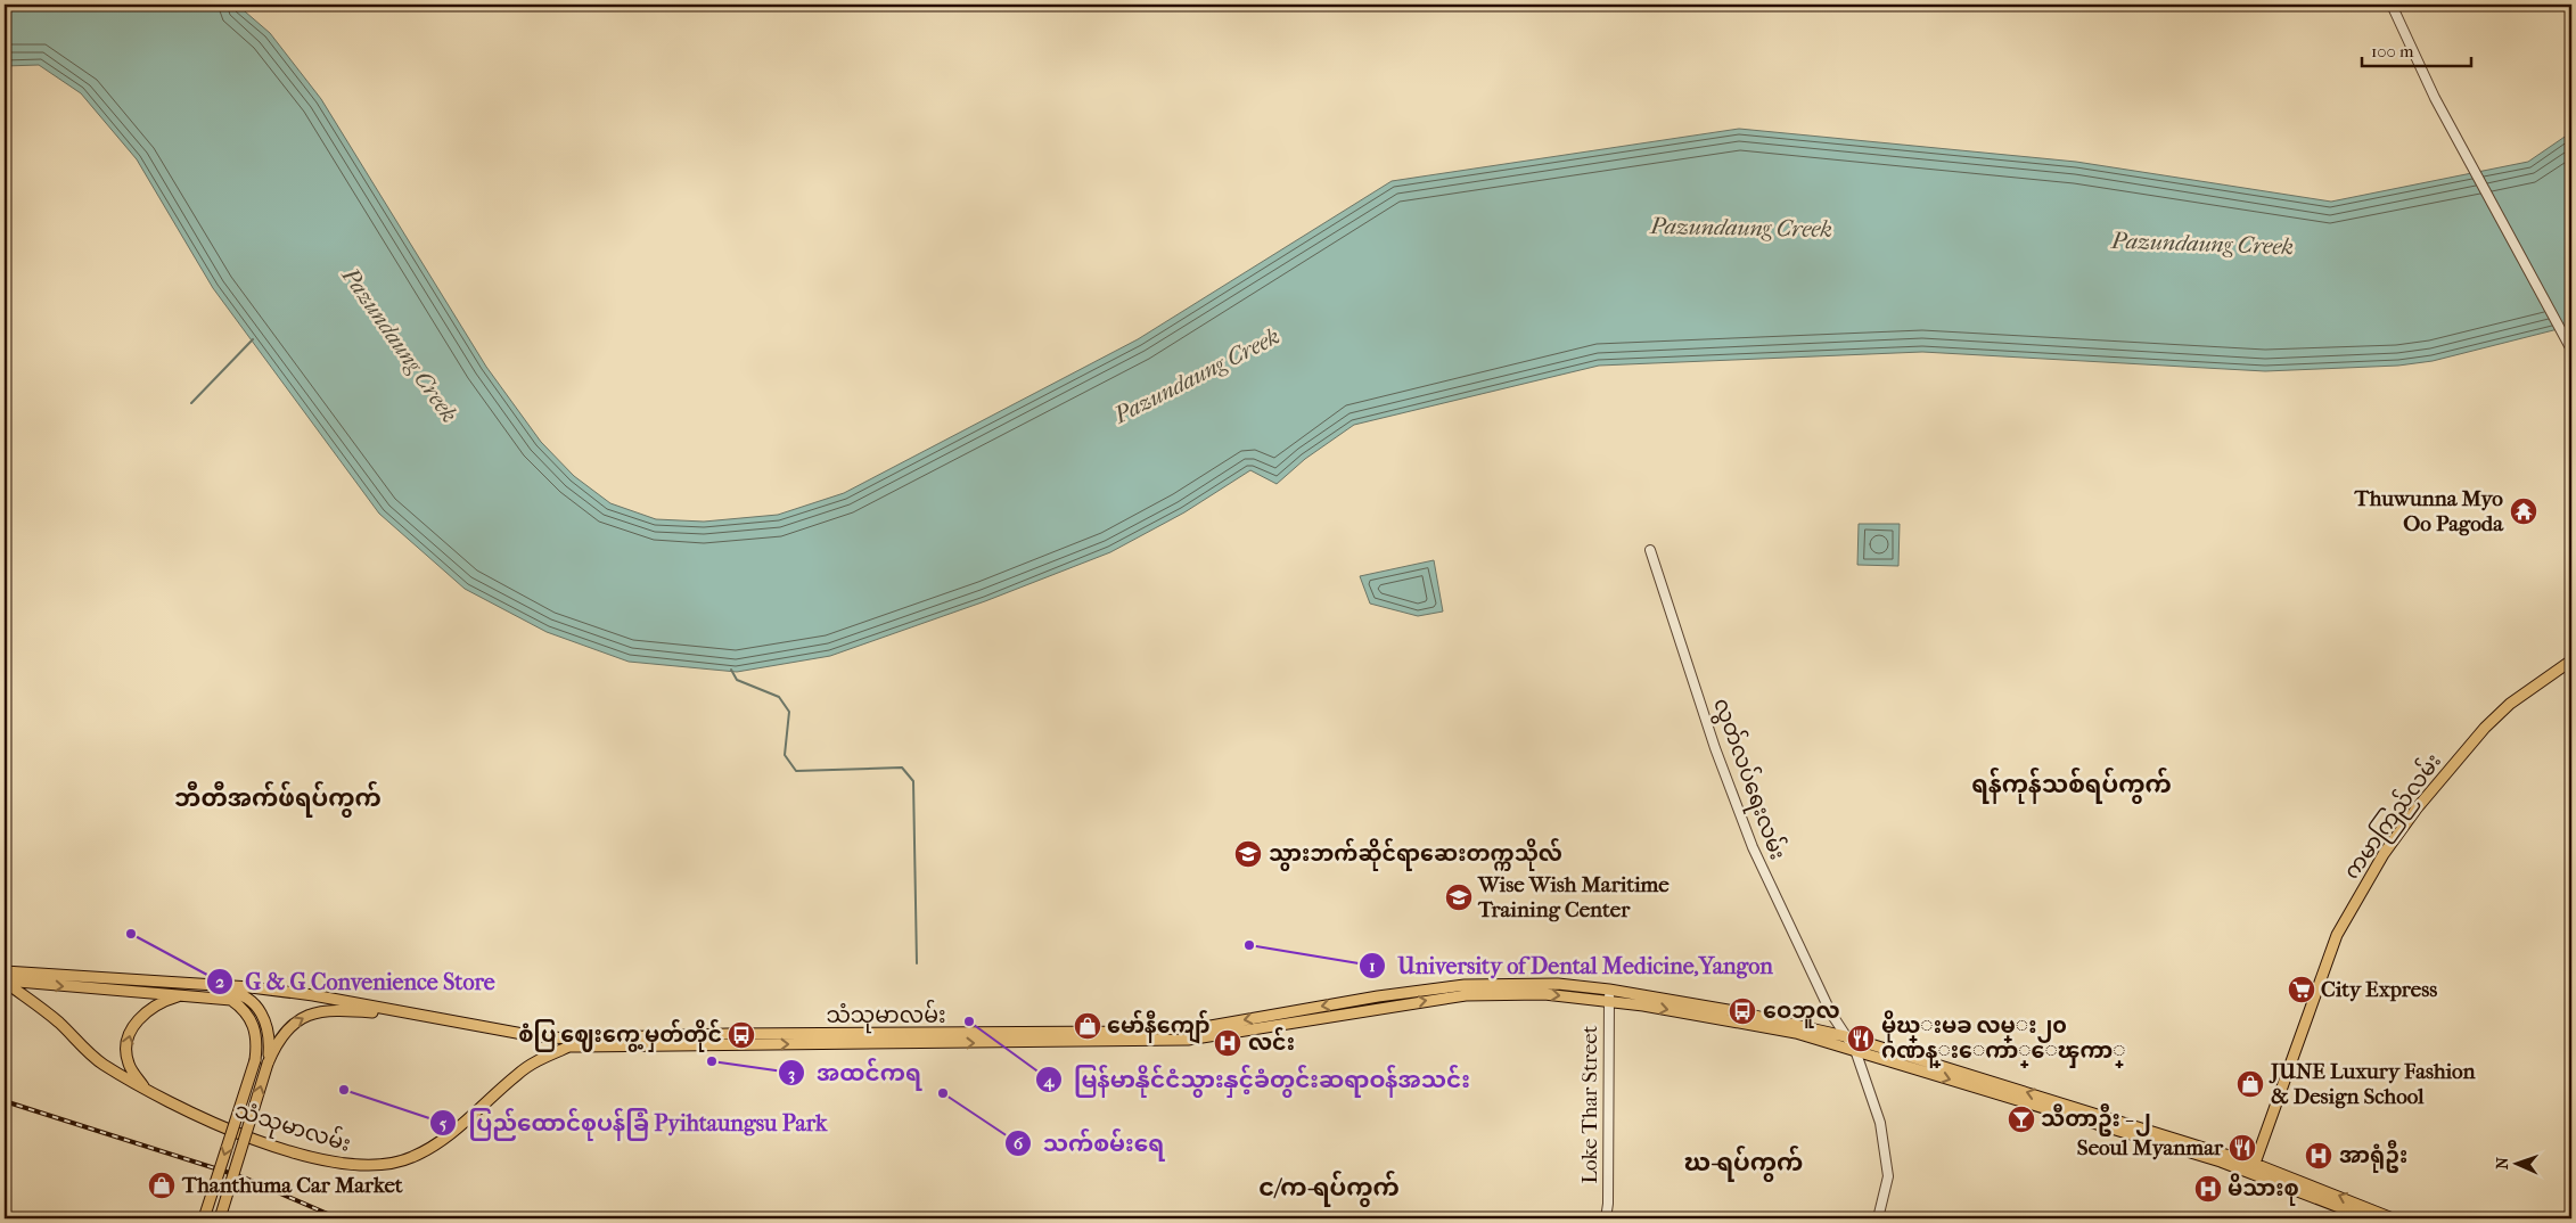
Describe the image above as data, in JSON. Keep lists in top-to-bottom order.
{
  "streets": {
    "main road": ["ကမာကြည်လမ်း", "သံသုမာလမ်း"],
    "street": ["လွတ်လပ်ရေးလမ်း", "Loke Thar Street"]
  },
  "crossings": [
    ["လွတ်လပ်ရေးလမ်း", "သံသုမာလမ်း"],
    ["ကမာကြည်လမ်း", "သံသုမာလမ်း"],
    ["သံသုမာလမ်း", "Loke Thar Street"]
  ],
  "districts": [
    "ရန်ကုန်သစ်ရပ်ကွက်",
    "ဘီတီအက်ဖ်ရပ်ကွက်",
    "ဃ-ရပ်ကွက်",
    "င/က-ရပ်ကွက်"
  ],
  "water": ["Pazundaung Creek"],
  "places": {
    "temple": ["Thuwunna Myo Oo Pagoda"],
    "school or university": ["သွားဘက်‌ဆိုင်ရာဆေးတက္ကသိုလ်", "Wise Wish Maritime Training Center"],
    "other": [
      "G & G Convenience Store",
      "University of Dental Medicine,Yangon",
      "မြန်မာနိုင်ငံသွားနှင့်ခံတွင်းဆရာဝန်အသင်း",
      "အထင်ကရ",
      "ပြည်ထောင်စုပန်ခြံ Pyihtaungsu Park",
      "သက်စမ်းရေ"
    ],
    "supermarket": ["City Express"],
    "bus stop": ["ဝေဘူလ", "စံပြ ဈေးကွေ့ မှတ်တိုင်"],
    "shop": ["မော်နီကျော်", "JUNE Luxury Fashion & Design School", "Thanthuma Car Market"],
    "restaurant": ["မိုဃ္းမခ လမ္း၂၀ ဂဏန္းေကာ္ေၾကာ္", "Seoul Myanmar"],
    "hospital": ["လင်း", "အာရုံဦး", "မိသားစု"],
    "bar": ["သီတာဦး - ၂"]
  },
  "scale_bar": "100 m",
  "north": "left"
}
